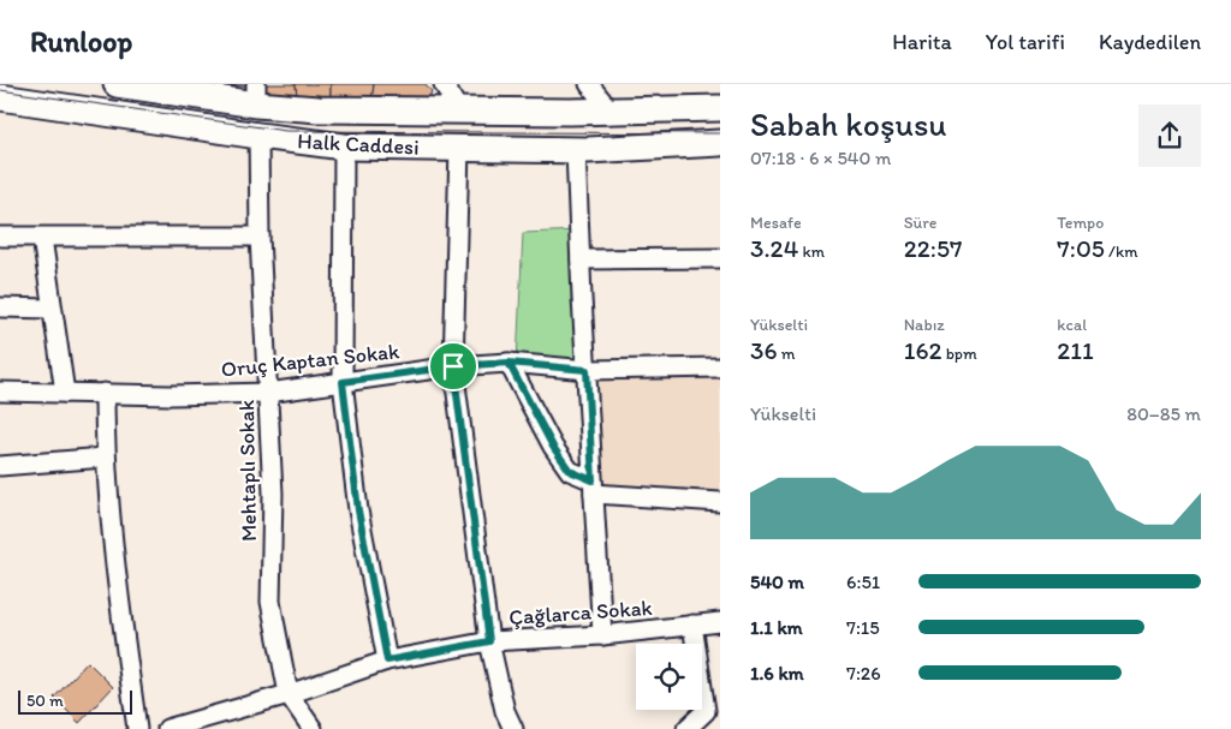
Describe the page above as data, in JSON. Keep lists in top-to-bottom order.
{
  "streets": {
    "main road": ["Halk Caddesi"],
    "street": ["Oruç Kaptan Sokak", "Mehtaplı Sokak", "Çağlarca Sokak"]
  },
  "crossings": [
    ["Halk Caddesi", "Mehtaplı Sokak"],
    ["Oruç Kaptan Sokak", "Mehtaplı Sokak"],
    ["Mehtaplı Sokak", "Çağlarca Sokak"]
  ],
  "scale_bar": "50 m",
  "page": {
    "header": "Runloop",
    "nav": ["Harita", "Yol tarifi", "Kaydedilen"],
    "heading": ["Sabah koşusu", "07:18 · 6 × 540 m"],
    "stats": [
      ["Mesafe", "3.24 km"],
      ["Süre", "22:57"],
      ["Tempo", "7:05 /km"],
      ["Yükselti", "36 m"],
      ["Nabız", "162 bpm"],
      ["kcal", "211"]
    ],
    "chart": ["Yükselti", "80–85 m"],
    "list": [
      {
        "name": "540 m",
        "note": "6:51"
      },
      {
        "name": "1.1 km",
        "note": "7:15"
      },
      {
        "name": "1.6 km",
        "note": "7:26"
      }
    ],
    "scale": "50 m"
  }
}
